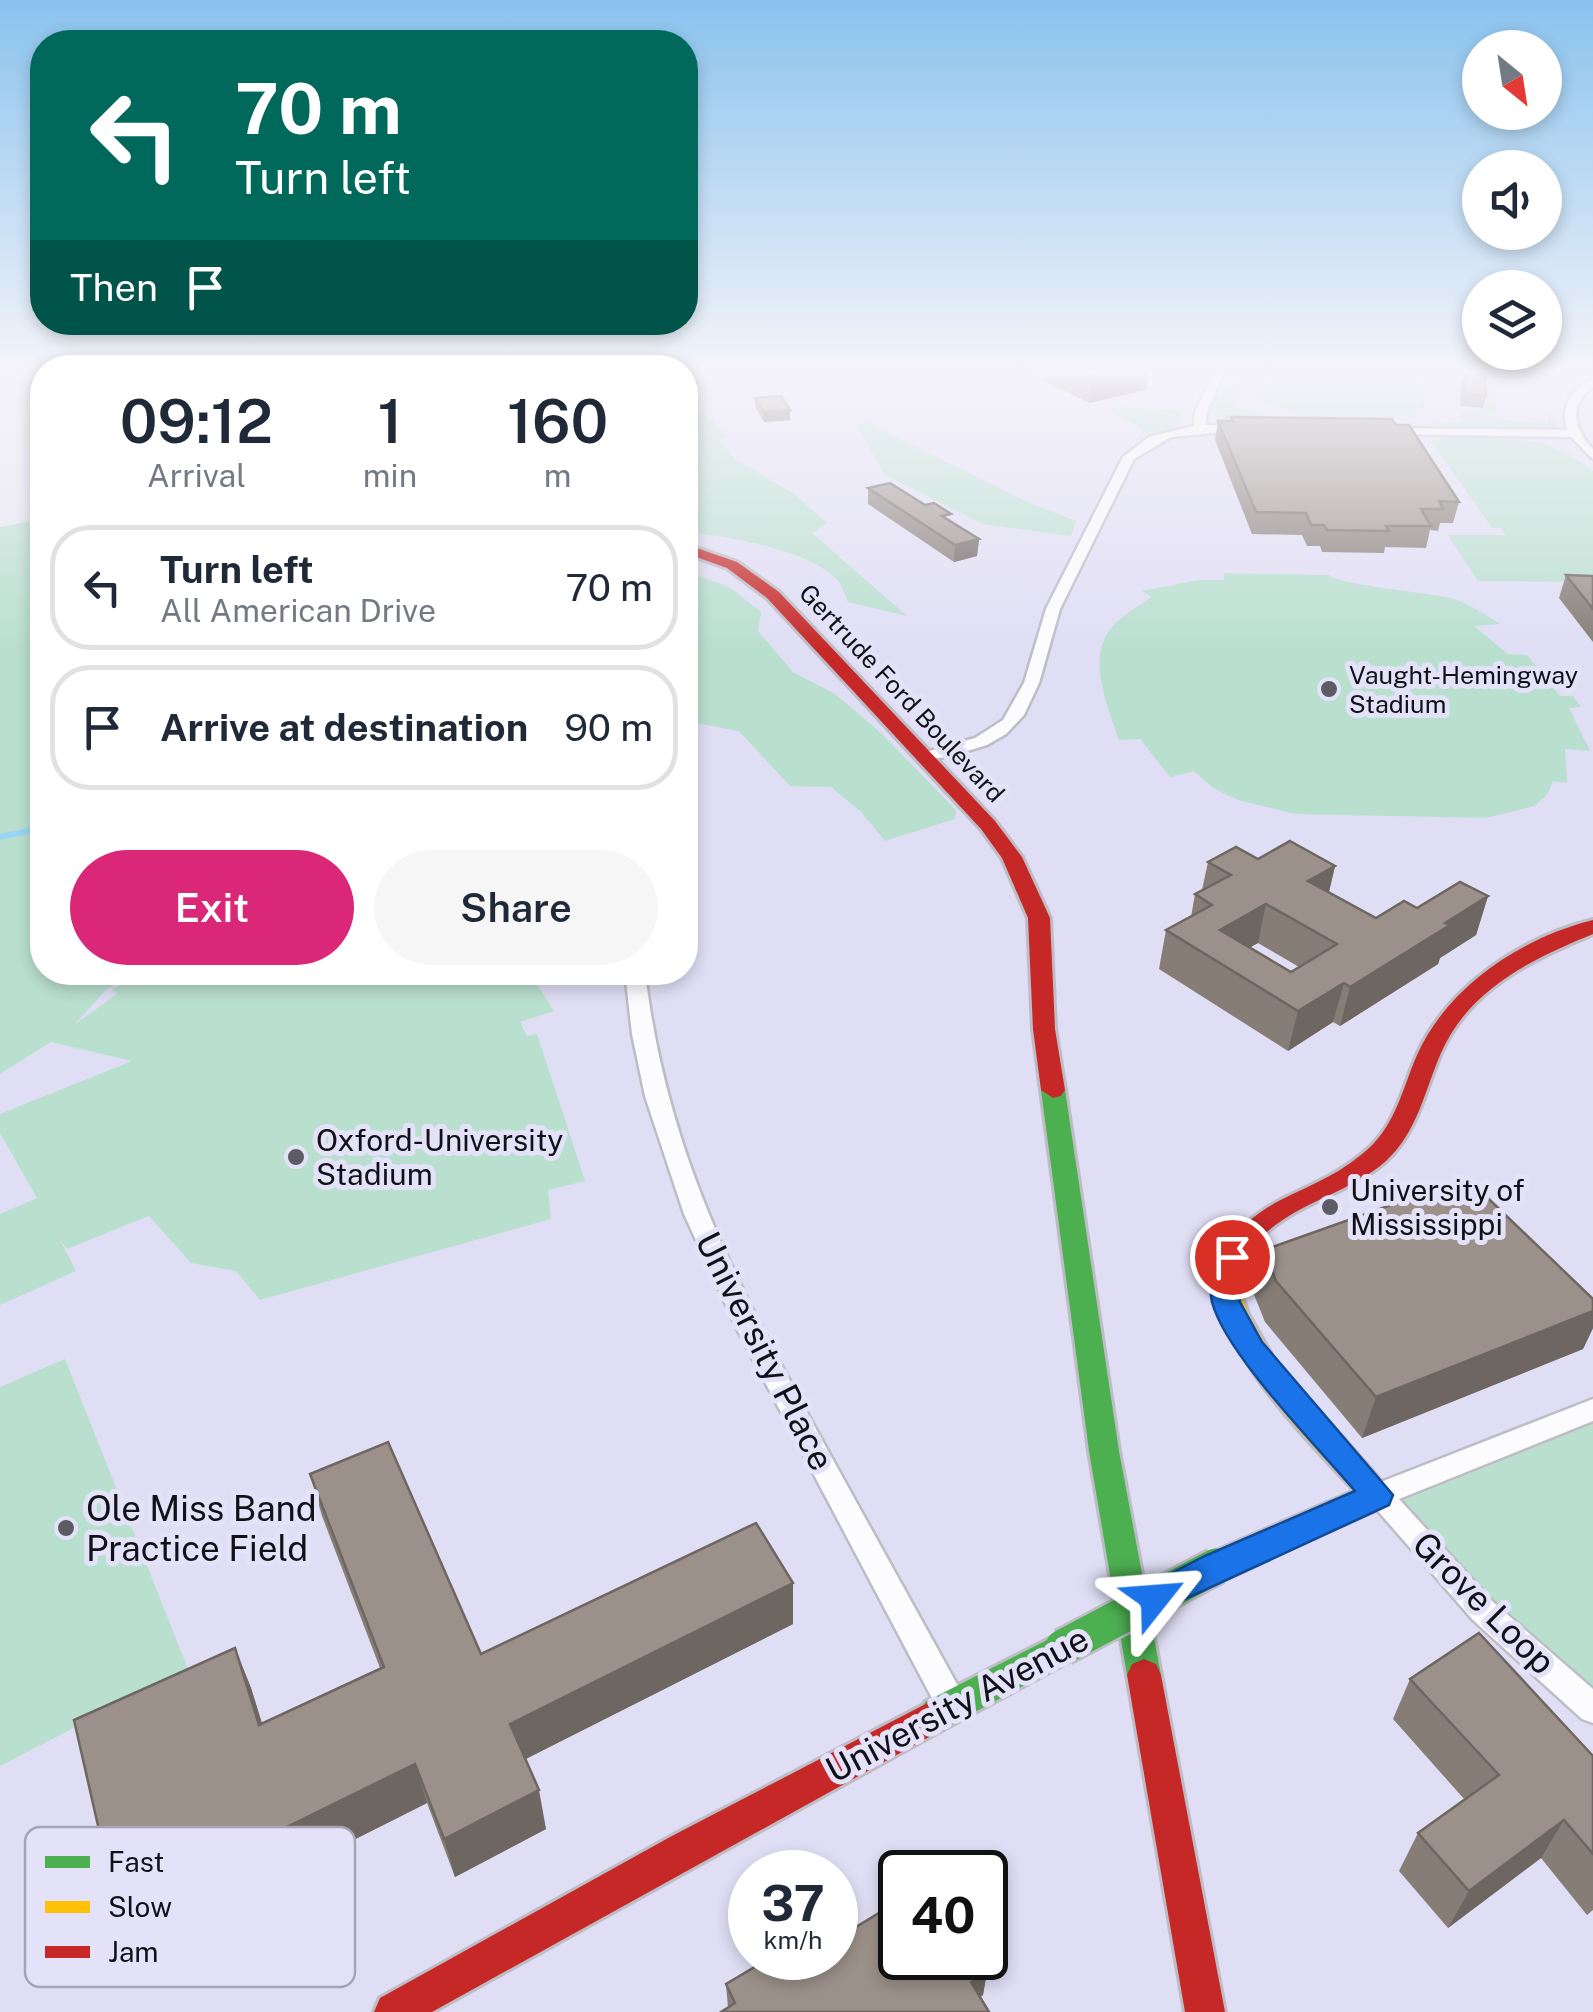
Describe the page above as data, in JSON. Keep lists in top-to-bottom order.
{
  "streets": {
    "street": [
      "Gertrude Ford Boulevard",
      "University Place",
      "Grove Loop",
      "University Avenue"
    ]
  },
  "crossings": [
    ["University Place", "University Avenue"],
    ["Grove Loop", "University Avenue"]
  ],
  "places": [
    "Vaught-Hemingway Stadium",
    "Oxford-University Stadium",
    "University of Mississippi",
    "Ole Miss Band Practice Field"
  ],
  "legend": ["Fast", "Slow", "Jam"],
  "north": "bottom right",
  "page": {
    "turn": ["70 m", "Turn left"],
    "then": "Then",
    "eta": [
      "09:12",
      "Arrival",
      "1",
      "min",
      "160",
      "m"
    ],
    "list": [
      {
        "name": "Turn left",
        "note": "All American Drive",
        "value": "70 m"
      },
      {
        "name": "Arrive at destination",
        "value": "90 m"
      }
    ],
    "buttons": ["Exit", "Share"],
    "speed": "37 km/h",
    "limit": "40"
  }
}
